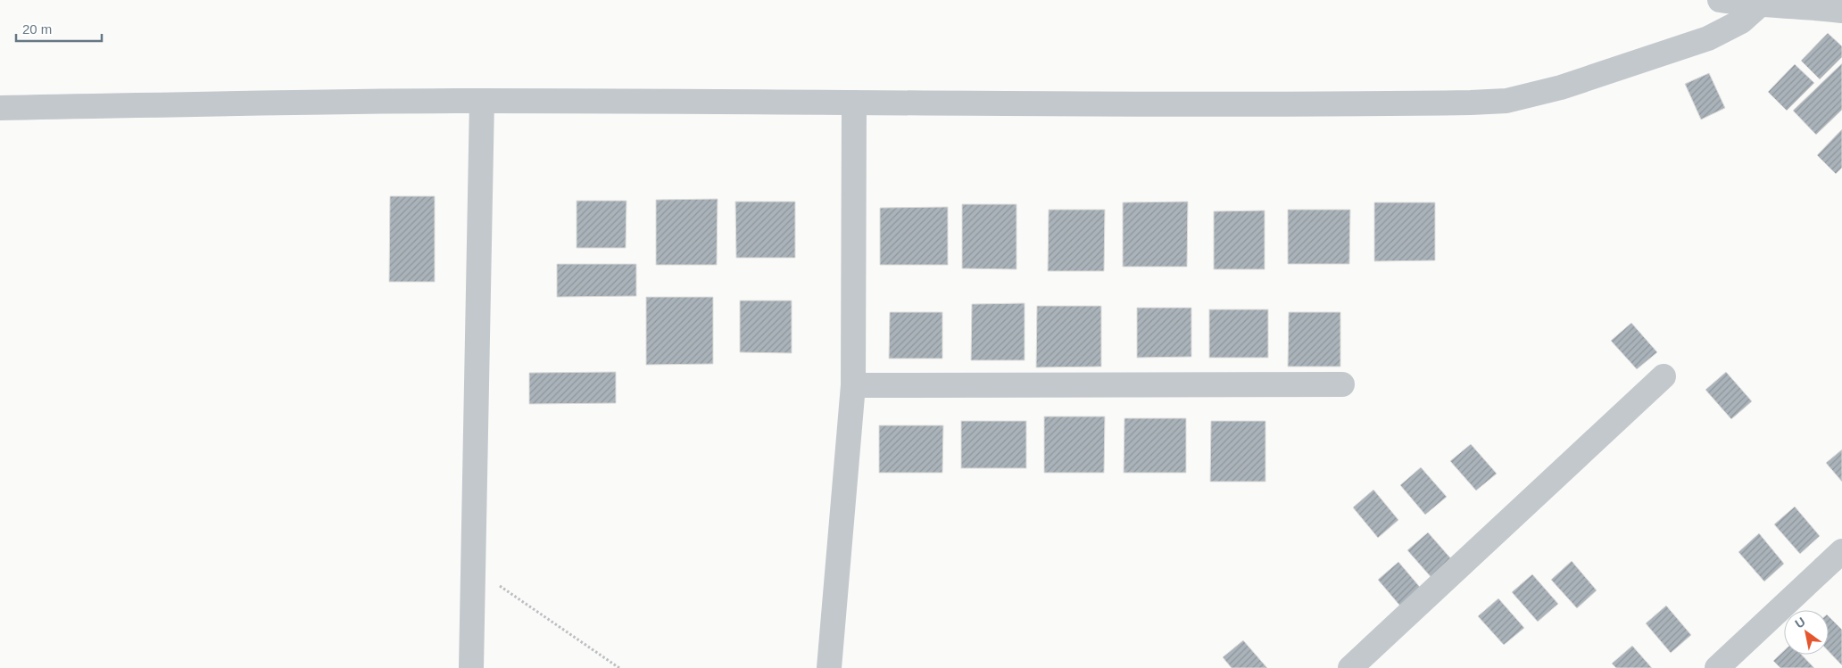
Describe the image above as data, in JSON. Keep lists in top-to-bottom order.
{
  "scale_bar": "20 m",
  "north": "top left"
}
